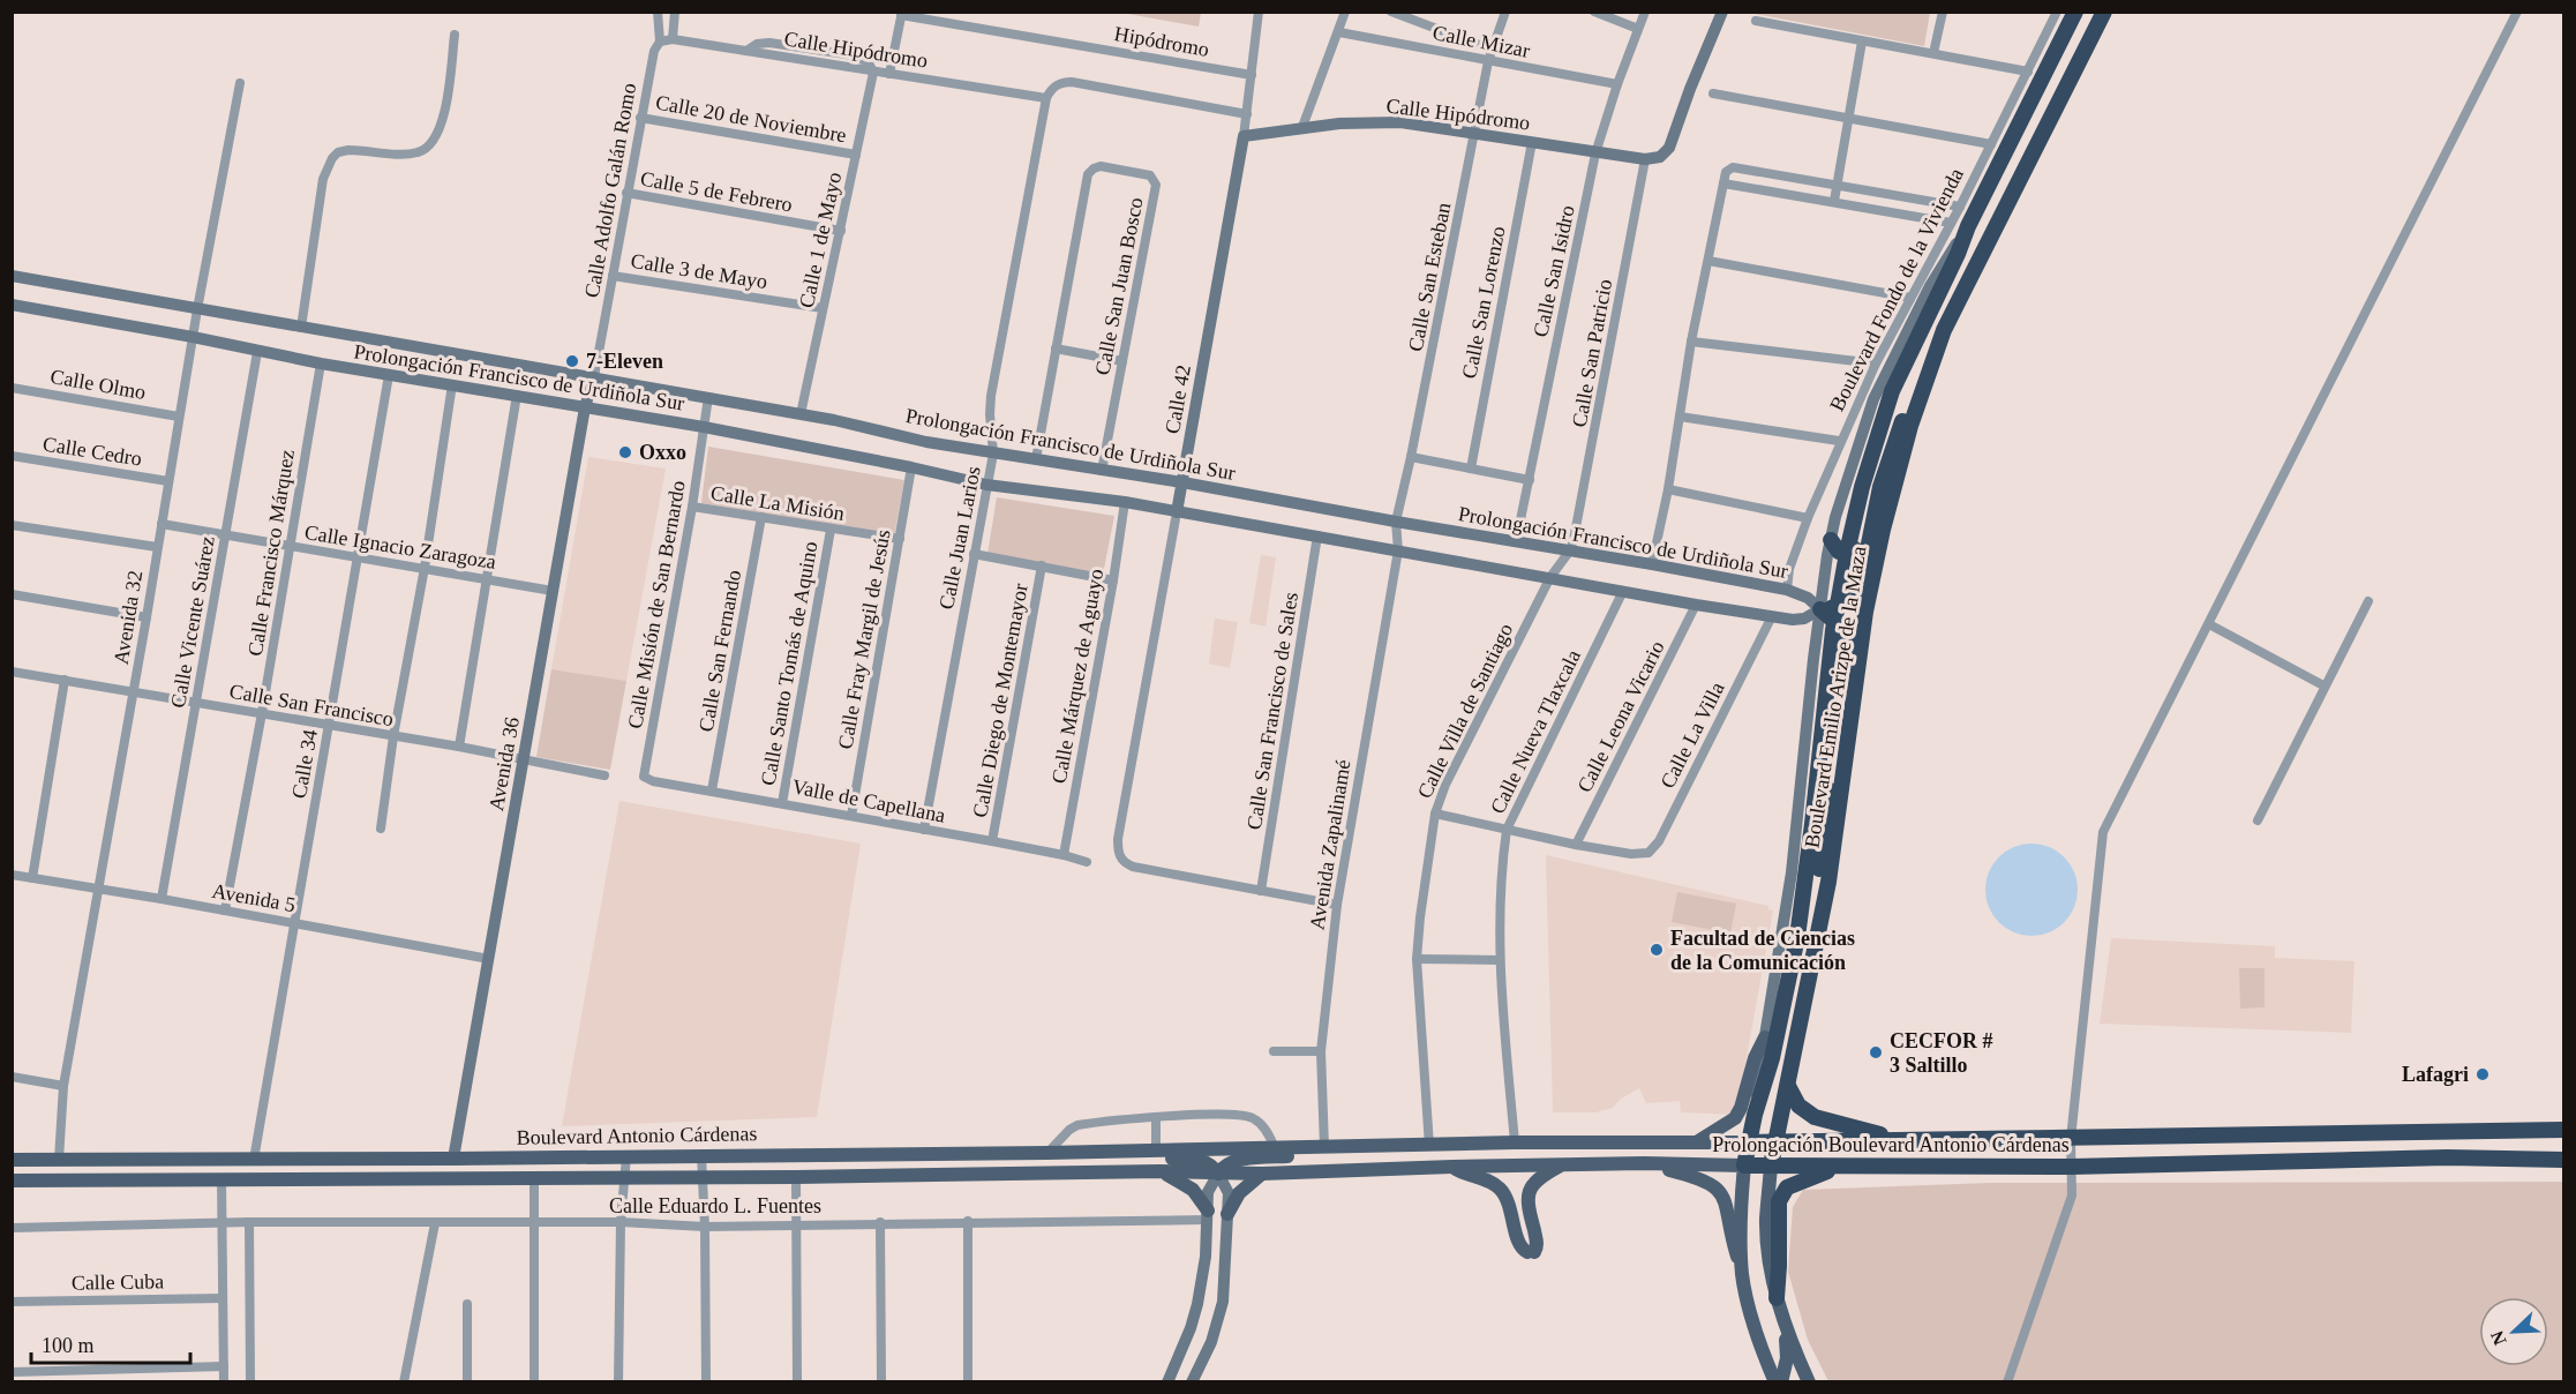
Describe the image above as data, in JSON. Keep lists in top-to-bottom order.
{
  "streets": {
    "highway": ["Boulevard Emilio Arizpe de la Maza", "Prolongación Boulevard Antonio Cárdenas"],
    "main road": [
      "Calle Hipódromo",
      "Prolongación Francisco de Urdiñola Sur",
      "Calle 42",
      "Avenida 36",
      "Boulevard Antonio Cárdenas"
    ],
    "street": [
      "Hipódromo",
      "Calle Mizar",
      "Calle 20 de Noviembre",
      "Calle Adolfo Galán Romo",
      "Calle 5 de Febrero",
      "Calle 1 de Mayo",
      "Calle 3 de Mayo",
      "Calle San Isidro",
      "Calle San Esteban",
      "Calle San Juan Bosco",
      "Boulevard Fondo de la Vivienda",
      "Calle San Lorenzo",
      "Calle San Patricio",
      "Calle Olmo",
      "Calle Cedro",
      "Calle La Misión",
      "Calle Juan Larios",
      "Calle Ignacio Zaragoza",
      "Calle Francisco Márquez",
      "Calle Misión de San Bernardo",
      "Avenida 32",
      "Calle Vicente Suárez",
      "Calle Fray Margil de Jesús",
      "Calle San Fernando",
      "Calle Santo Tomás de Aquino",
      "Calle Márquez de Aguayo",
      "Calle Diego de Montemayor",
      "Calle San Francisco",
      "Calle San Francisco de Sales",
      "Calle Villa de Santiago",
      "Calle Leona Vicario",
      "Calle Nueva Tlaxcala",
      "Calle La Villa",
      "Calle 34",
      "Valle de Capellana",
      "Avenida Zapalinamé",
      "Avenida 5",
      "Calle Eduardo L. Fuentes",
      "Calle Cuba"
    ]
  },
  "crossings": [
    ["Hipódromo", "Calle 42"],
    ["Calle Mizar", "Calle San Isidro"],
    ["Calle Mizar", "Calle San Esteban"],
    ["Calle Hipódromo", "Calle Adolfo Galán Romo"],
    ["Calle Hipódromo", "Calle 1 de Mayo"],
    ["Calle Hipódromo", "Calle San Isidro"],
    ["Calle Hipódromo", "Calle San Esteban"],
    ["Calle Hipódromo", "Calle San Lorenzo"],
    ["Calle Hipódromo", "Calle San Patricio"],
    ["Calle Hipódromo", "Calle 42"],
    ["Calle Hipódromo", "Calle Juan Larios"],
    ["Calle 20 de Noviembre", "Calle Adolfo Galán Romo"],
    ["Calle 20 de Noviembre", "Calle 1 de Mayo"],
    ["Calle Adolfo Galán Romo", "Calle 5 de Febrero"],
    ["Calle Adolfo Galán Romo", "Calle 3 de Mayo"],
    ["Calle Adolfo Galán Romo", "Prolongación Francisco de Urdiñola Sur"],
    ["Calle Adolfo Galán Romo", "Avenida 36"],
    ["Calle 5 de Febrero", "Calle 1 de Mayo"],
    ["Calle 1 de Mayo", "Calle 3 de Mayo"],
    ["Calle 1 de Mayo", "Prolongación Francisco de Urdiñola Sur"],
    ["Calle San Isidro", "Prolongación Francisco de Urdiñola Sur"],
    ["Calle San Esteban", "Prolongación Francisco de Urdiñola Sur"],
    ["Calle San Esteban", "Avenida Zapalinamé"],
    ["Calle San Juan Bosco", "Prolongación Francisco de Urdiñola Sur"],
    ["Boulevard Fondo de la Vivienda", "Prolongación Francisco de Urdiñola Sur"],
    ["Calle San Patricio", "Prolongación Francisco de Urdiñola Sur"],
    ["Calle San Patricio", "Calle Villa de Santiago"],
    ["Prolongación Francisco de Urdiñola Sur", "Calle 42"],
    ["Prolongación Francisco de Urdiñola Sur", "Calle Juan Larios"],
    ["Prolongación Francisco de Urdiñola Sur", "Calle Francisco Márquez"],
    ["Prolongación Francisco de Urdiñola Sur", "Calle Misión de San Bernardo"],
    ["Prolongación Francisco de Urdiñola Sur", "Avenida 32"],
    ["Prolongación Francisco de Urdiñola Sur", "Calle Vicente Suárez"],
    ["Prolongación Francisco de Urdiñola Sur", "Calle Fray Margil de Jesús"],
    ["Prolongación Francisco de Urdiñola Sur", "Calle Márquez de Aguayo"],
    ["Prolongación Francisco de Urdiñola Sur", "Calle San Francisco de Sales"],
    ["Prolongación Francisco de Urdiñola Sur", "Calle Villa de Santiago"],
    ["Prolongación Francisco de Urdiñola Sur", "Calle Leona Vicario"],
    ["Prolongación Francisco de Urdiñola Sur", "Calle Nueva Tlaxcala"],
    ["Prolongación Francisco de Urdiñola Sur", "Calle La Villa"],
    ["Prolongación Francisco de Urdiñola Sur", "Calle 34"],
    ["Prolongación Francisco de Urdiñola Sur", "Avenida 36"],
    ["Prolongación Francisco de Urdiñola Sur", "Avenida Zapalinamé"],
    ["Calle Olmo", "Avenida 32"],
    ["Calle 42", "Calle San Francisco de Sales"],
    ["Calle Cedro", "Avenida 32"],
    ["Calle La Misión", "Calle Misión de San Bernardo"],
    ["Calle La Misión", "Calle Fray Margil de Jesús"],
    ["Calle La Misión", "Calle San Fernando"],
    ["Calle La Misión", "Calle Santo Tomás de Aquino"],
    ["Calle Juan Larios", "Valle de Capellana"],
    ["Calle Ignacio Zaragoza", "Calle Francisco Márquez"],
    ["Calle Ignacio Zaragoza", "Avenida 32"],
    ["Calle Ignacio Zaragoza", "Calle Vicente Suárez"],
    ["Calle Ignacio Zaragoza", "Calle 34"],
    ["Calle Ignacio Zaragoza", "Avenida 36"],
    ["Calle Francisco Márquez", "Calle San Francisco"],
    ["Calle Francisco Márquez", "Avenida 5"],
    ["Calle Misión de San Bernardo", "Valle de Capellana"],
    ["Avenida 32", "Calle San Francisco"],
    ["Avenida 32", "Avenida 5"],
    ["Avenida 32", "Boulevard Antonio Cárdenas"],
    ["Calle Vicente Suárez", "Calle San Francisco"],
    ["Calle Vicente Suárez", "Avenida 5"],
    ["Calle Fray Margil de Jesús", "Valle de Capellana"],
    ["Calle San Fernando", "Valle de Capellana"],
    ["Calle Santo Tomás de Aquino", "Valle de Capellana"],
    ["Calle Márquez de Aguayo", "Valle de Capellana"],
    ["Boulevard Emilio Arizpe de la Maza", "Prolongación Boulevard Antonio Cárdenas"],
    ["Calle Diego de Montemayor", "Valle de Capellana"],
    ["Calle San Francisco", "Calle 34"],
    ["Calle San Francisco", "Avenida 36"],
    ["Calle Villa de Santiago", "Prolongación Boulevard Antonio Cárdenas"],
    ["Calle Leona Vicario", "Calle La Villa"],
    ["Calle Nueva Tlaxcala", "Prolongación Boulevard Antonio Cárdenas"],
    ["Calle 34", "Avenida 5"],
    ["Calle 34", "Boulevard Antonio Cárdenas"],
    ["Avenida 36", "Avenida 5"],
    ["Avenida 36", "Boulevard Antonio Cárdenas"],
    ["Avenida Zapalinamé", "Prolongación Boulevard Antonio Cárdenas"],
    ["Boulevard Antonio Cárdenas", "Prolongación Boulevard Antonio Cárdenas"]
  ],
  "places": [
    "7-Eleven",
    "Oxxo",
    "Facultad de Ciencias de la Comunicación",
    "CECFOR # 3 Saltillo",
    "Lafagri"
  ],
  "scale_bar": "100 m",
  "north": "bottom left"
}
